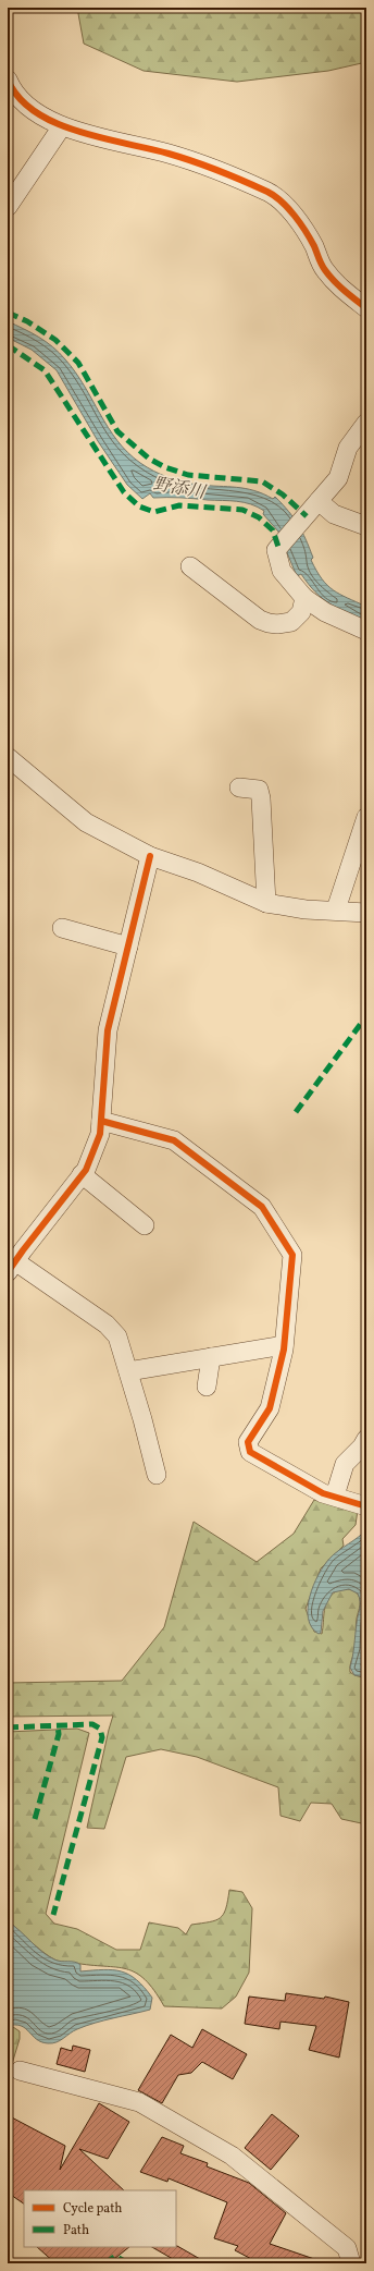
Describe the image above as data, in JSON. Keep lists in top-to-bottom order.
{
  "water": ["野添川"],
  "legend": ["Cycle path", "Path"]
}
